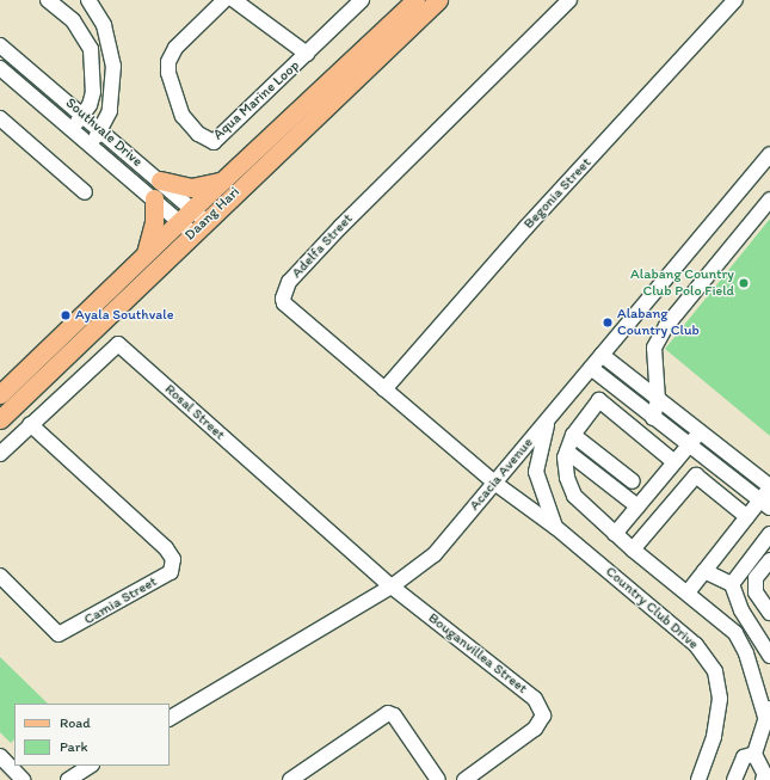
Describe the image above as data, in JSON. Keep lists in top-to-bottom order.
{
  "streets": {
    "main road": ["Daang Hari"],
    "street": [
      "Aqua Marine Loop",
      "Southvale Drive",
      "Begonia Street",
      "Adelfa Street",
      "Rosal Street",
      "Acacia Avenue",
      "Camia Street",
      "Country Club Drive",
      "Bouganvillea Street"
    ]
  },
  "crossings": [
    ["Southvale Drive", "Daang Hari"],
    ["Begonia Street", "Adelfa Street"],
    ["Adelfa Street", "Acacia Avenue"],
    ["Adelfa Street", "Country Club Drive"],
    ["Rosal Street", "Acacia Avenue"],
    ["Rosal Street", "Camia Street"],
    ["Rosal Street", "Bouganvillea Street"],
    ["Acacia Avenue", "Country Club Drive"],
    ["Acacia Avenue", "Bouganvillea Street"]
  ],
  "places": ["Alabang Country Club Polo Field", "Ayala Southvale", "Alabang Country Club"],
  "legend": ["Road", "Park"]
}
